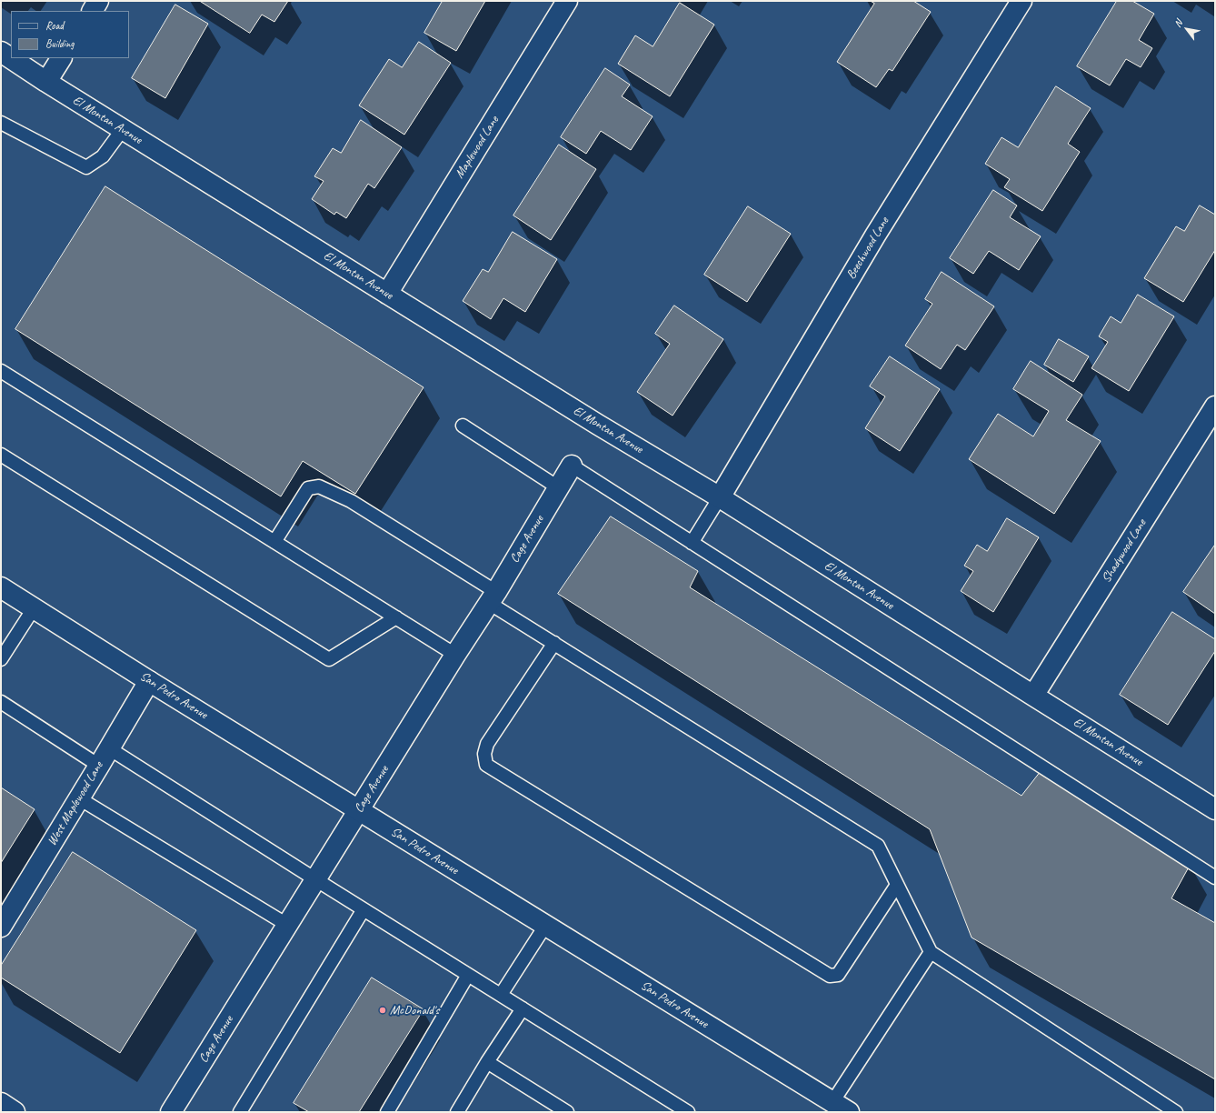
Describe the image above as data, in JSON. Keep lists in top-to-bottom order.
{
  "streets": {
    "street": [
      "El Montan Avenue",
      "Maplewood Lane",
      "Beechwood Lane",
      "Cage Avenue",
      "Shadywood Lane",
      "San Pedro Avenue",
      "West Maplewood Lane"
    ]
  },
  "crossings": [
    ["El Montan Avenue", "Maplewood Lane"],
    ["El Montan Avenue", "Beechwood Lane"],
    ["El Montan Avenue", "Shadywood Lane"],
    ["Cage Avenue", "San Pedro Avenue"],
    ["San Pedro Avenue", "West Maplewood Lane"]
  ],
  "places": ["McDonald's"],
  "legend": ["Road", "Building"],
  "north": "top left"
}
